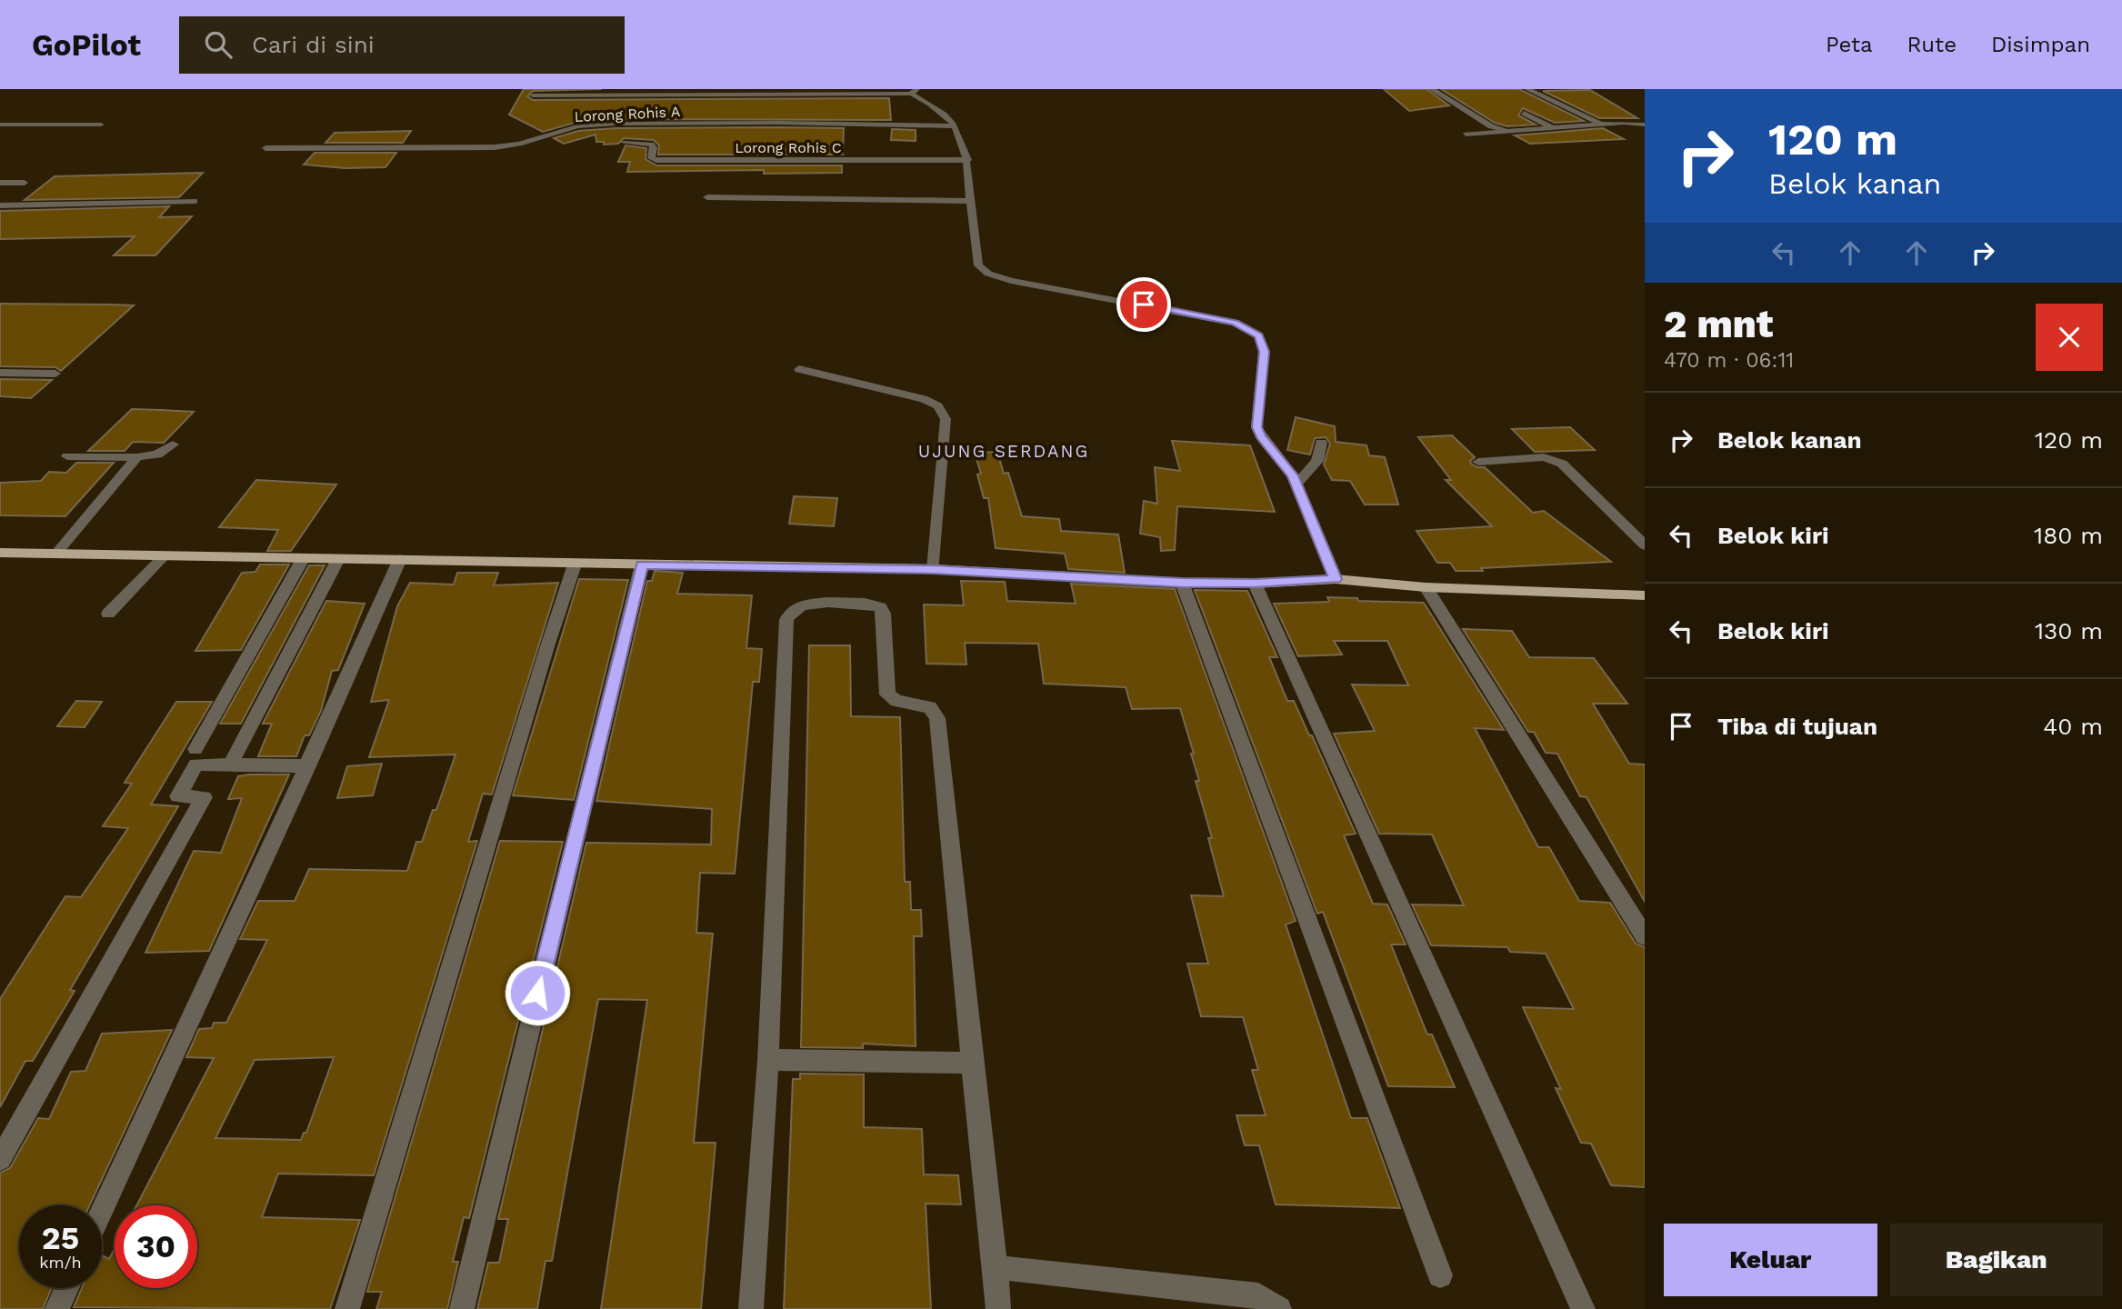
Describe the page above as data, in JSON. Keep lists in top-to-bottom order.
{
  "streets": {
    "street": ["Lorong Rohis A", "Lorong Rohis C"]
  },
  "districts": ["UJUNG SERDANG"],
  "page": {
    "header": "GoPilot",
    "search": "Cari di sini",
    "nav": ["Peta", "Rute", "Disimpan"],
    "turn": ["120 m", "Belok kanan"],
    "heading": ["2 mnt", "470 m · 06:11"],
    "list": [
      {
        "name": "Belok kanan",
        "value": "120 m"
      },
      {
        "name": "Belok kiri",
        "value": "180 m"
      },
      {
        "name": "Belok kiri",
        "value": "130 m"
      },
      {
        "name": "Tiba di tujuan",
        "value": "40 m"
      }
    ],
    "speed": "25 km/h",
    "limit": "30",
    "buttons": ["Keluar", "Bagikan"]
  }
}
